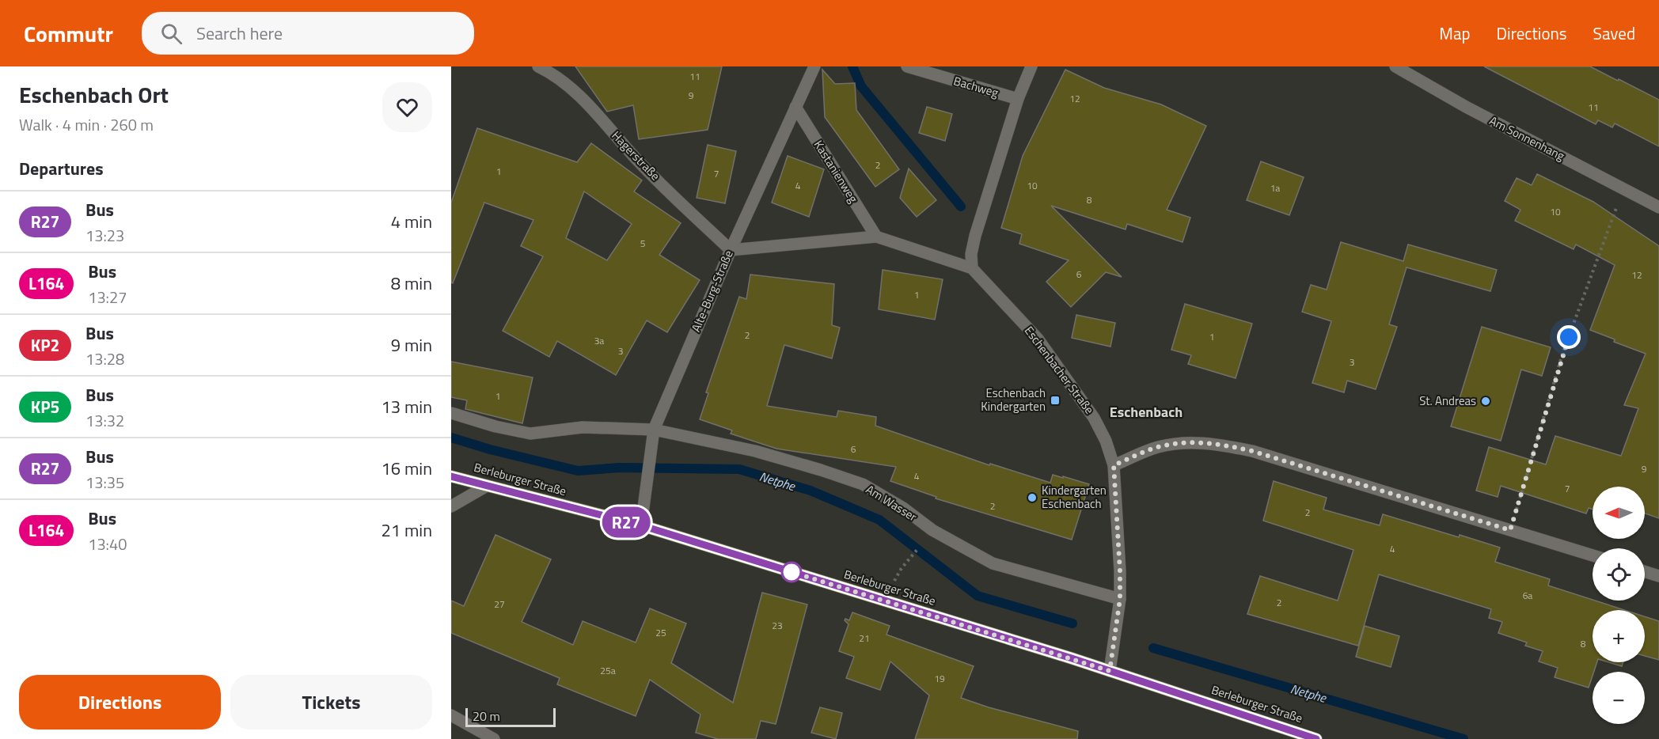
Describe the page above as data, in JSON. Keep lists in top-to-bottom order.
{
  "streets": {
    "main road": ["Berleburger Straße"],
    "street": [
      "Bachweg",
      "Am Sonnenhang",
      "Hagerstraße",
      "Kastanienweg",
      "Alte-Burg-Straße",
      "Eschenbacher Straße",
      "Am Wasser"
    ]
  },
  "crossings": [
    ["Hagerstraße", "Alte-Burg-Straße"],
    ["Kastanienweg", "Alte-Burg-Straße"],
    ["Alte-Burg-Straße", "Berleburger Straße"],
    ["Alte-Burg-Straße", "Am Wasser"],
    ["Eschenbacher Straße", "Berleburger Straße"],
    ["Eschenbacher Straße", "Am Wasser"]
  ],
  "districts": ["Eschenbach"],
  "water": ["Netphe"],
  "places": {
    "transit": ["Eschenbach Kindergarten"],
    "other": ["St. Andreas", "Kindergarten Eschenbach"]
  },
  "lines": ["bus line R27"],
  "house_numbers": [
    "11",
    "9",
    "12",
    "11",
    "2",
    "1",
    "7",
    "4",
    "10",
    "1a",
    "8",
    "10",
    "5",
    "6",
    "12",
    "1",
    "2",
    "1",
    "3a",
    "3",
    "3",
    "1",
    "6",
    "9",
    "4",
    "7",
    "2",
    "2",
    "4",
    "6a",
    "2",
    "27",
    "23",
    "25",
    "21",
    "8",
    "25a",
    "19"
  ],
  "scale_bar": "20 m",
  "north": "left",
  "page": {
    "header": "Commutr",
    "search": "Search here",
    "nav": ["Map", "Directions", "Saved"],
    "heading": [
      ["Eschenbach Ort", "Walk · 4 min · 260 m"],
      "Departures"
    ],
    "on_map": "R27",
    "list": [
      {
        "mark": "R27",
        "name": "Bus",
        "note": "13:23",
        "value": "4 min"
      },
      {
        "mark": "L164",
        "name": "Bus",
        "note": "13:27",
        "value": "8 min"
      },
      {
        "mark": "KP2",
        "name": "Bus",
        "note": "13:28",
        "value": "9 min"
      },
      {
        "mark": "KP5",
        "name": "Bus",
        "note": "13:32",
        "value": "13 min"
      },
      {
        "mark": "R27",
        "name": "Bus",
        "note": "13:35",
        "value": "16 min"
      },
      {
        "mark": "L164",
        "name": "Bus",
        "note": "13:40",
        "value": "21 min"
      }
    ],
    "map_buttons": ["+", "−"],
    "buttons": ["Directions", "Tickets"],
    "scale": "20 m"
  }
}
